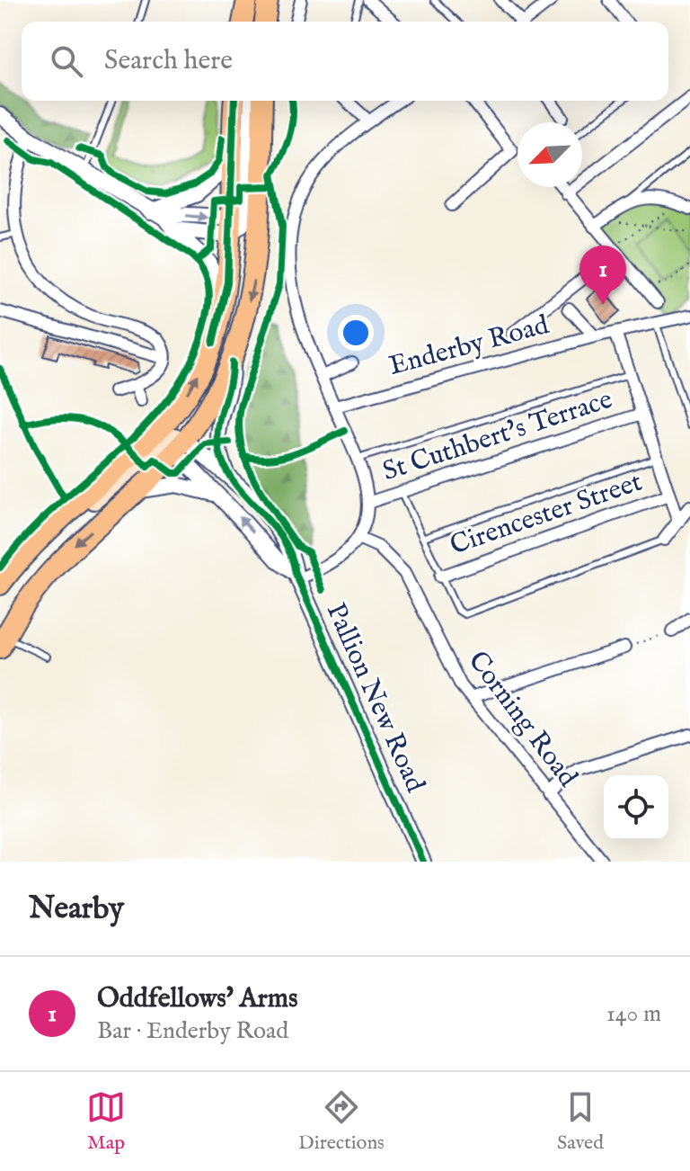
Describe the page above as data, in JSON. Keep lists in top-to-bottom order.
{
  "streets": {
    "street": [
      "Enderby Road",
      "St Cuthbert's Terrace",
      "Cirencester Street",
      "Pallion New Road",
      "Corning Road"
    ]
  },
  "north": "bottom left",
  "page": {
    "search": "Search here",
    "pins": "1",
    "heading": "Nearby",
    "list": [
      {
        "mark": "1",
        "name": "Oddfellows' Arms",
        "note": "Bar · Enderby Road",
        "value": "140 m"
      }
    ],
    "nav": ["Map", "Directions", "Saved"]
  }
}
